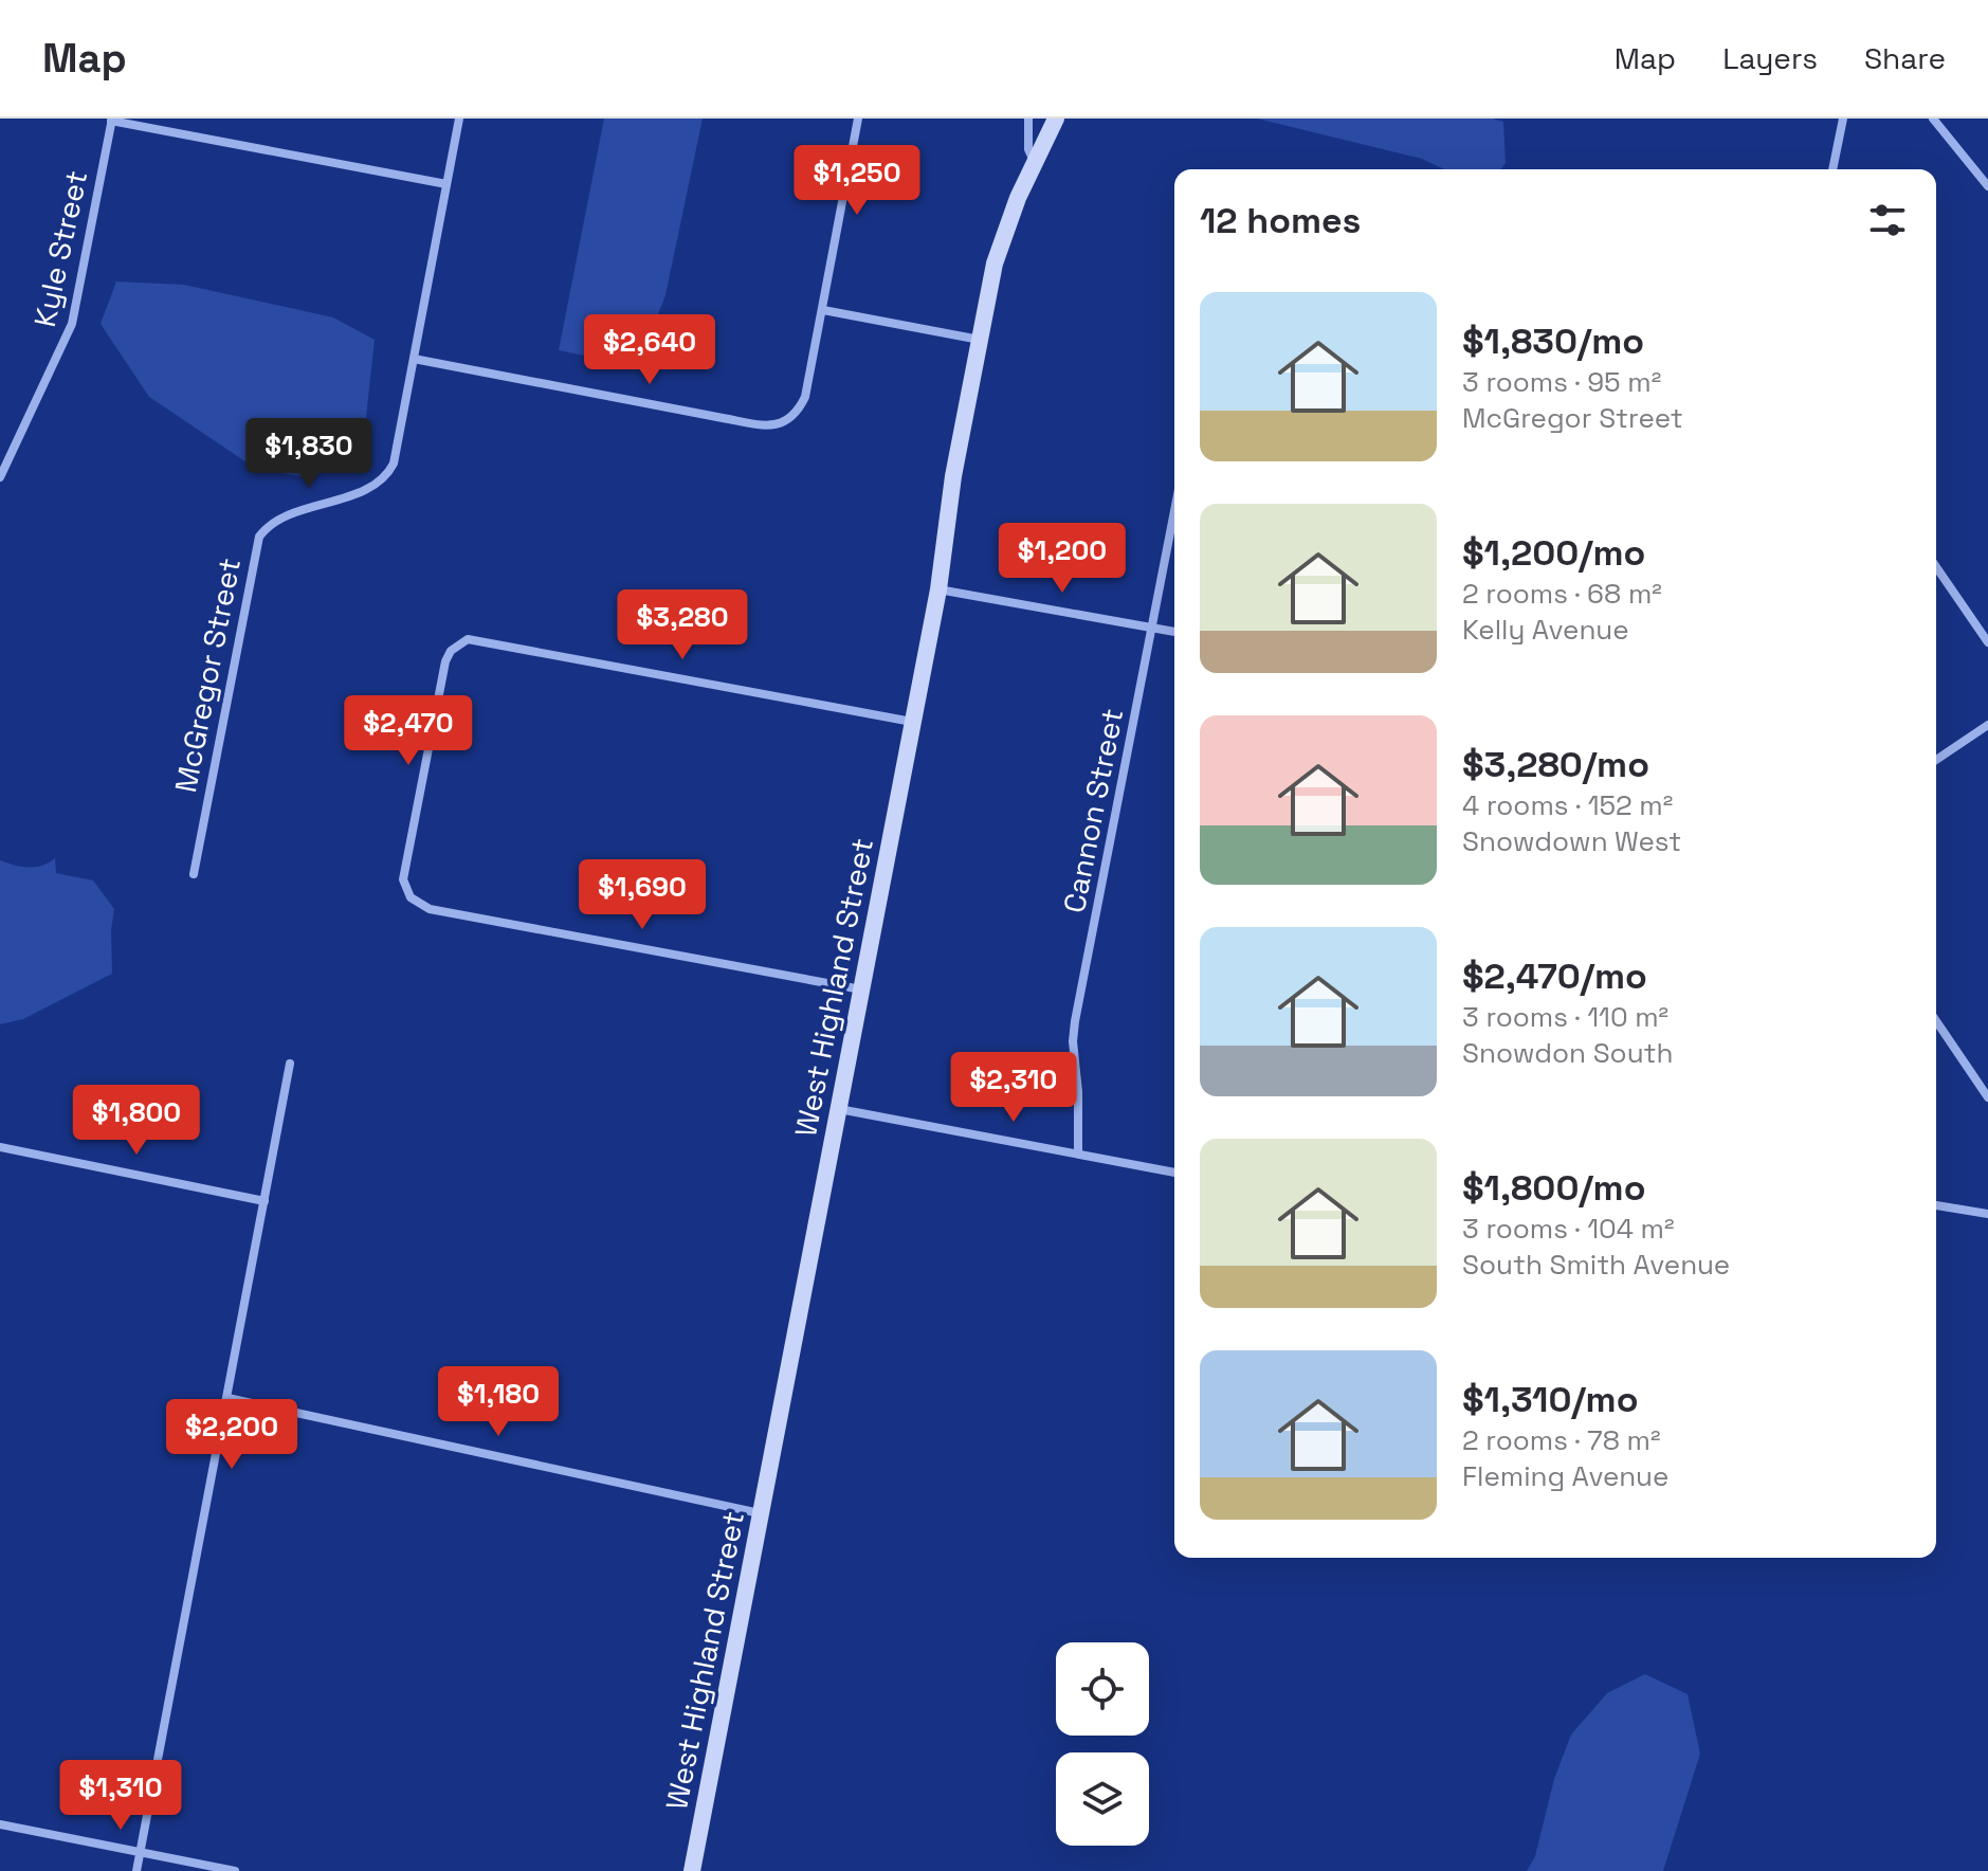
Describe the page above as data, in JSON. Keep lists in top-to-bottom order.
{
  "streets": {
    "street": [
      "Kyle Street",
      "McGregor Street",
      "Cannon Street",
      "West Highland Street"
    ]
  },
  "page": {
    "header": "Map",
    "nav": ["Map", "Layers", "Share"],
    "price": [
      "$1,250",
      "$2,640",
      "$1,830",
      "$1,200",
      "$3,280",
      "$2,470",
      "$1,690",
      "$2,310",
      "$1,800",
      "$1,180",
      "$2,200",
      "$1,310"
    ],
    "heading": "12 homes",
    "list": [
      {
        "name": "$1,830/mo",
        "note": "3 rooms · 95 m² · McGregor Street"
      },
      {
        "name": "$1,200/mo",
        "note": "2 rooms · 68 m² · Kelly Avenue"
      },
      {
        "name": "$3,280/mo",
        "note": "4 rooms · 152 m² · Snowdown West"
      },
      {
        "name": "$2,470/mo",
        "note": "3 rooms · 110 m² · Snowdon South"
      },
      {
        "name": "$1,800/mo",
        "note": "3 rooms · 104 m² · South Smith Avenue"
      },
      {
        "name": "$1,310/mo",
        "note": "2 rooms · 78 m² · Fleming Avenue"
      }
    ]
  }
}
